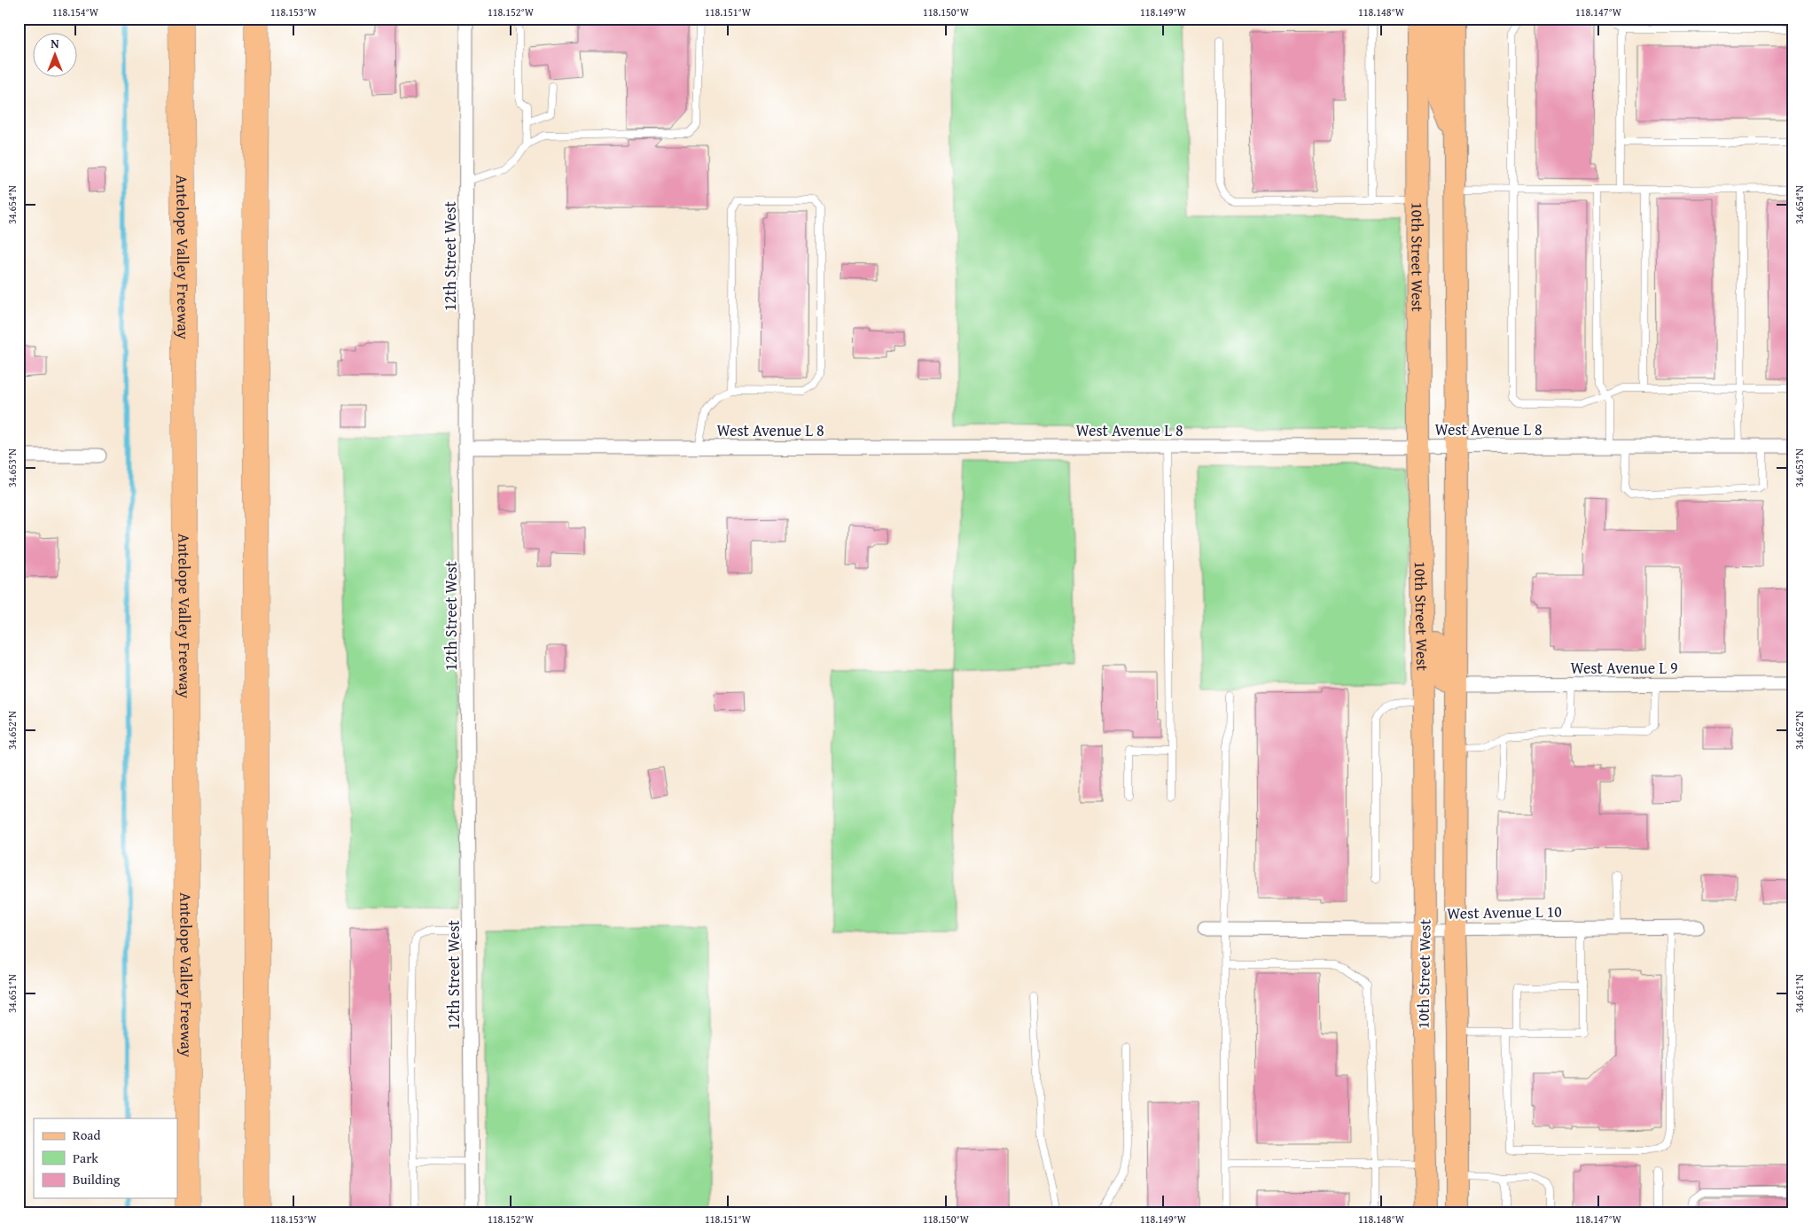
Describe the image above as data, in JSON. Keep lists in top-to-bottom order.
{
  "streets": {
    "highway": ["Antelope Valley Freeway"],
    "main road": ["10th Street West"],
    "street": [
      "12th Street West",
      "West Avenue L 8",
      "West Avenue L 9",
      "West Avenue L 10"
    ]
  },
  "crossings": [
    ["12th Street West", "West Avenue L 8"],
    ["10th Street West", "West Avenue L 8"],
    ["10th Street West", "West Avenue L 9"],
    ["10th Street West", "West Avenue L 10"]
  ],
  "legend": ["Road", "Park", "Building"],
  "north": "top",
  "coordinates": [
    "118.154°W",
    "118.153°W",
    "118.152°W",
    "118.151°W",
    "118.150°W",
    "118.149°W",
    "118.148°W",
    "118.147°W",
    "34.654°N",
    "34.653°N",
    "34.652°N",
    "34.651°N"
  ]
}
